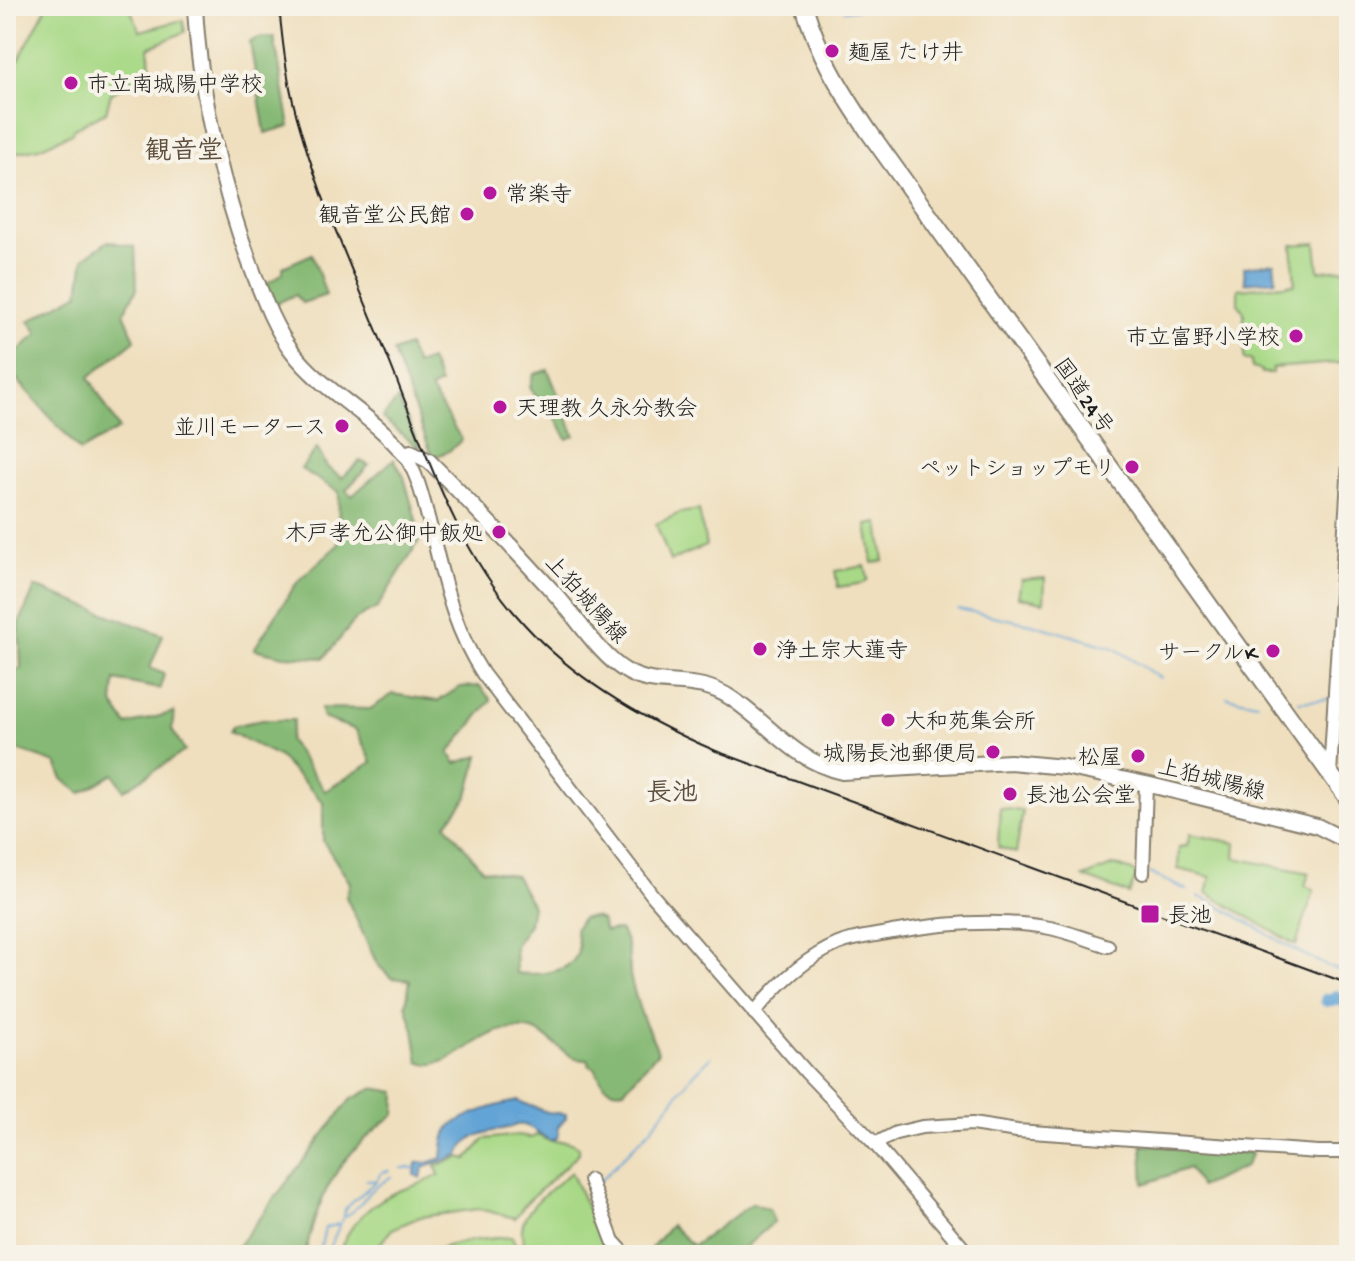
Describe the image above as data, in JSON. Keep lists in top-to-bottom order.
{
  "streets": {
    "highway": ["国道24号"],
    "main road": ["上狛城陽線"]
  },
  "districts": ["観音堂", "長池"],
  "places": {
    "other": [
      "麺屋 たけ井",
      "市立南城陽中学校",
      "常楽寺",
      "観音堂公民館",
      "市立富野小学校",
      "天理教 久永分教会",
      "並川モータース",
      "ペットショップモリ",
      "木戸孝允公御中飯処",
      "浄土宗大蓮寺",
      "サークルK",
      "大和苑集会所",
      "城陽長池郵便局",
      "松屋",
      "長池公会堂"
    ],
    "transit": ["長池"]
  }
}
